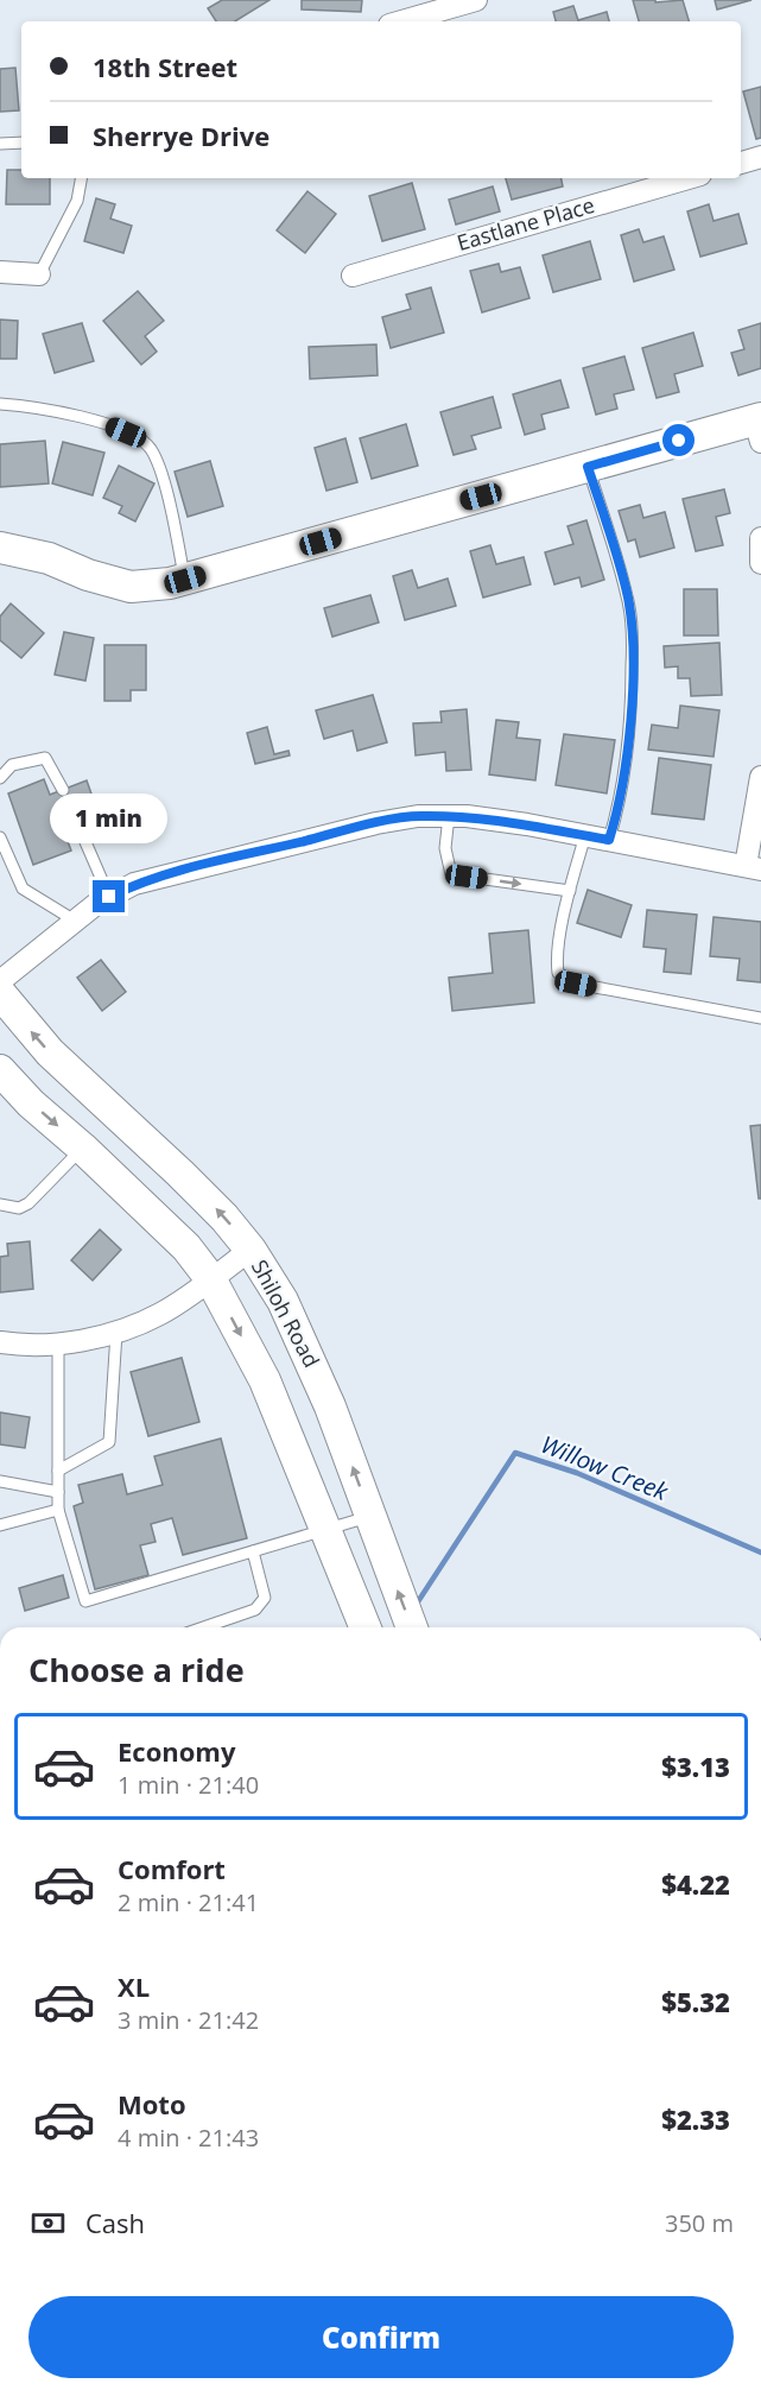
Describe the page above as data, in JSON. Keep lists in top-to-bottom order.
{
  "streets": {
    "main road": ["Shiloh Road"],
    "street": ["Eastlane Place"]
  },
  "water": ["Willow Creek"],
  "page": {
    "banner": ["18th Street", "Sherrye Drive"],
    "bubble": "1 min",
    "heading": "Choose a ride",
    "list": [
      {
        "name": "Economy",
        "note": "1 min · 21:40",
        "value": "$3.13"
      },
      {
        "name": "Comfort",
        "note": "2 min · 21:41",
        "value": "$4.22"
      },
      {
        "name": "XL",
        "note": "3 min · 21:42",
        "value": "$5.32"
      },
      {
        "name": "Moto",
        "note": "4 min · 21:43",
        "value": "$2.33"
      }
    ],
    "pay": ["Cash", "350 m"],
    "buttons": "Confirm"
  }
}
